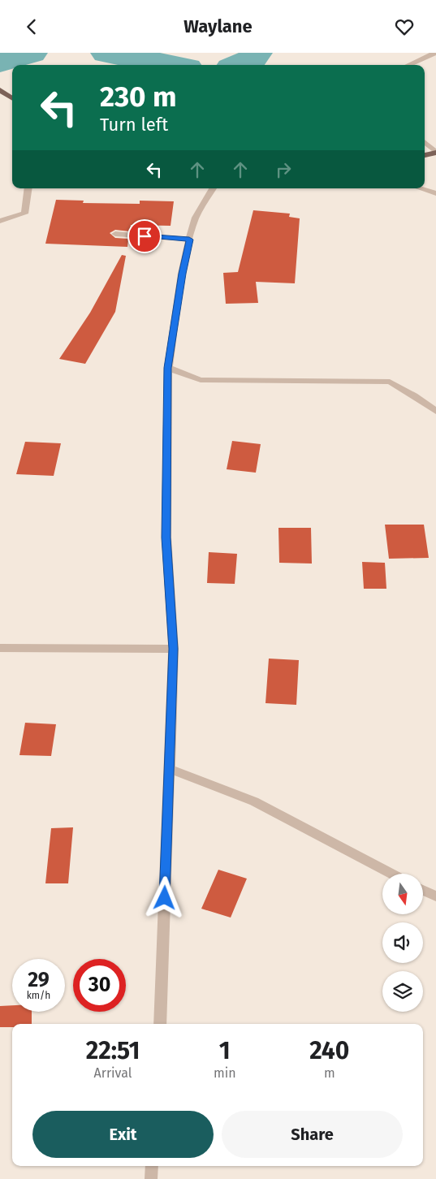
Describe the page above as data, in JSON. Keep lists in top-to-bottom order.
{
  "north": "bottom",
  "page": {
    "header": "Waylane",
    "turn": ["230 m", "Turn left"],
    "speed": "29 km/h",
    "limit": "30",
    "eta": [
      "22:51",
      "Arrival",
      "1",
      "min",
      "240",
      "m"
    ],
    "buttons": ["Exit", "Share"]
  }
}
